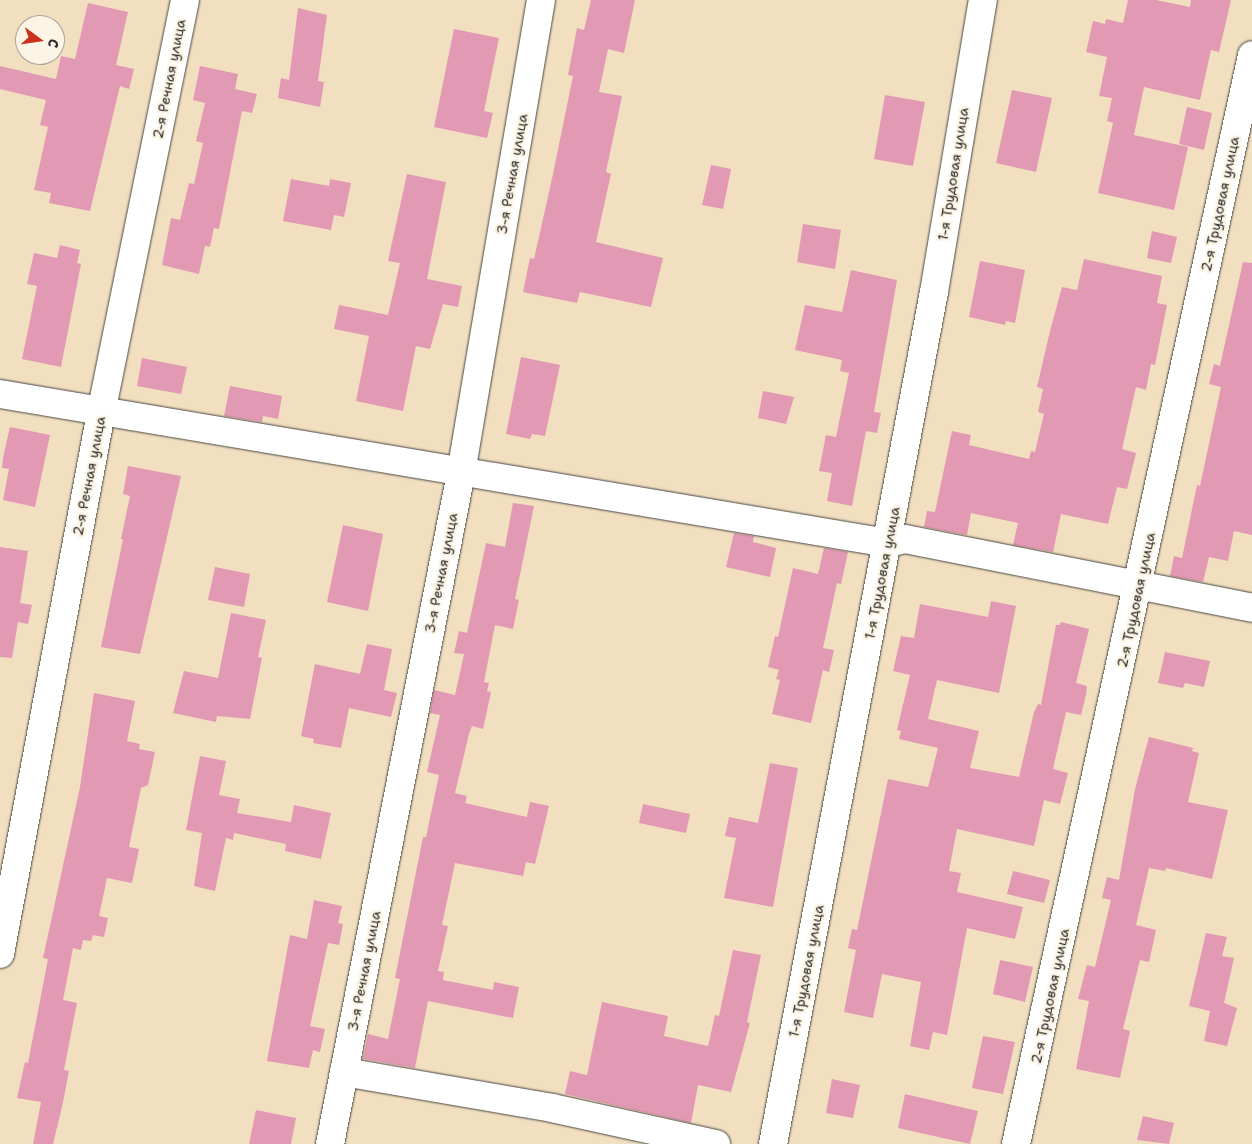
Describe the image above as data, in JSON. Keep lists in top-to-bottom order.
{
  "streets": {
    "street": [
      "2-я Речная улица",
      "3-я Речная улица",
      "1-я Трудовая улица",
      "2-я Трудовая улица"
    ]
  },
  "north": "right"
}
